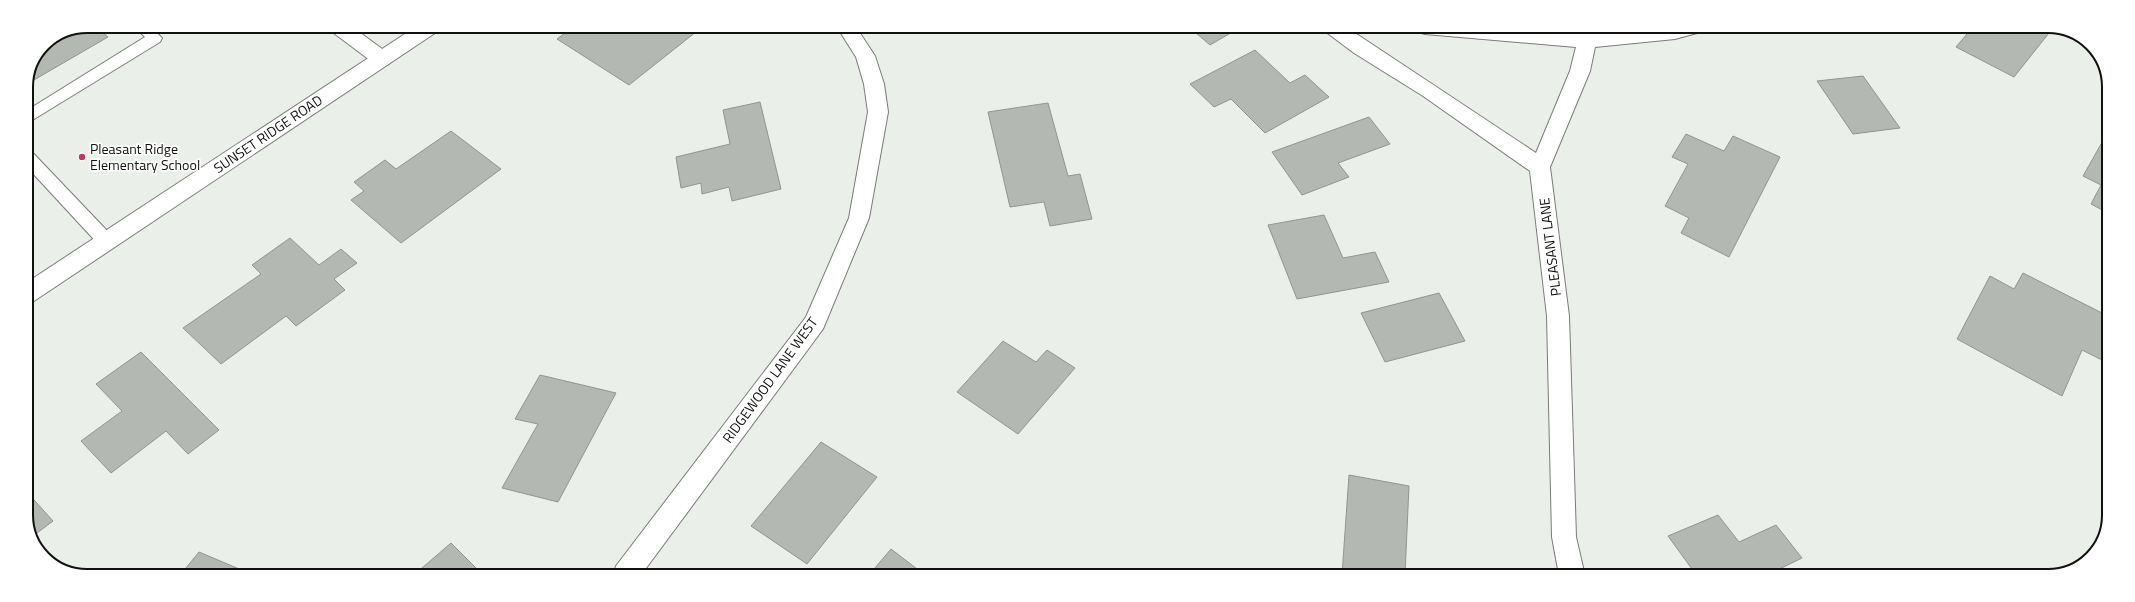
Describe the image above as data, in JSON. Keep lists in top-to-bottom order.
{
  "streets": {
    "street": ["SUNSET RIDGE ROAD", "PLEASANT LANE", "RIDGEWOOD LANE WEST"]
  },
  "places": ["Pleasant Ridge Elementary School"]
}
